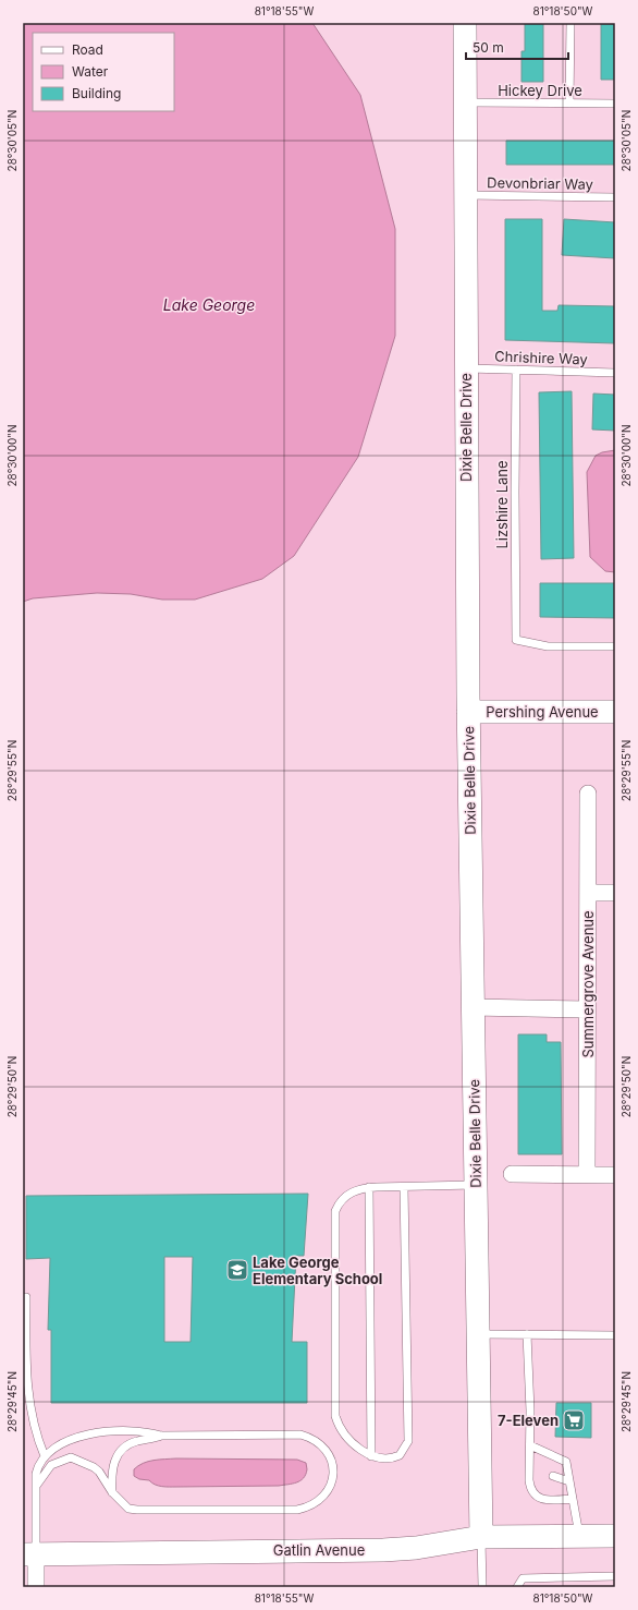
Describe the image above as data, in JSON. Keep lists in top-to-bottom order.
{
  "streets": {
    "street": [
      "Dixie Belle Drive",
      "Pershing Avenue",
      "Summergrove Avenue",
      "Gatlin Avenue"
    ],
    "lane": [
      "Hickey Drive",
      "Devonbriar Way",
      "Chrishire Way",
      "Lizshire Lane"
    ]
  },
  "crossings": [
    ["Hickey Drive", "Dixie Belle Drive"],
    ["Devonbriar Way", "Dixie Belle Drive"],
    ["Chrishire Way", "Dixie Belle Drive"],
    ["Chrishire Way", "Lizshire Lane"],
    ["Dixie Belle Drive", "Pershing Avenue"],
    ["Dixie Belle Drive", "Gatlin Avenue"]
  ],
  "water": ["Lake George"],
  "places": {
    "school or university": ["Lake George Elementary School"],
    "supermarket": ["7-Eleven"]
  },
  "legend": ["Road", "Water", "Building"],
  "scale_bar": "50 m",
  "coordinates": [
    "81°18'55\"W",
    "81°18'50\"W",
    "28°30'05\"N",
    "28°30'00\"N",
    "28°29'55\"N",
    "28°29'50\"N",
    "28°29'45\"N"
  ]
}
